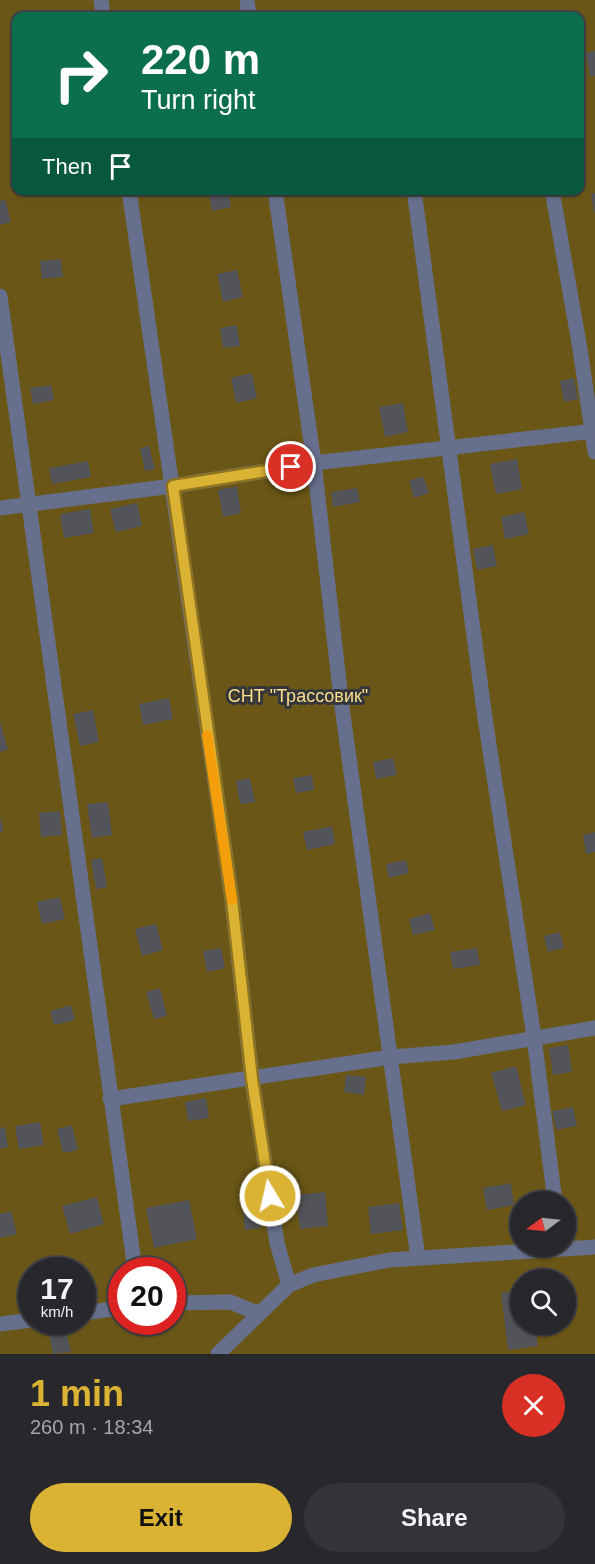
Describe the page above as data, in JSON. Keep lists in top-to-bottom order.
{
  "parks": ["СНТ \"Трассовик\""],
  "north": "left",
  "page": {
    "turn": ["220 m", "Turn right"],
    "then": "Then",
    "speed": "17 km/h",
    "limit": "20",
    "heading": ["1 min", "260 m · 18:34"],
    "buttons": ["Exit", "Share"]
  }
}
